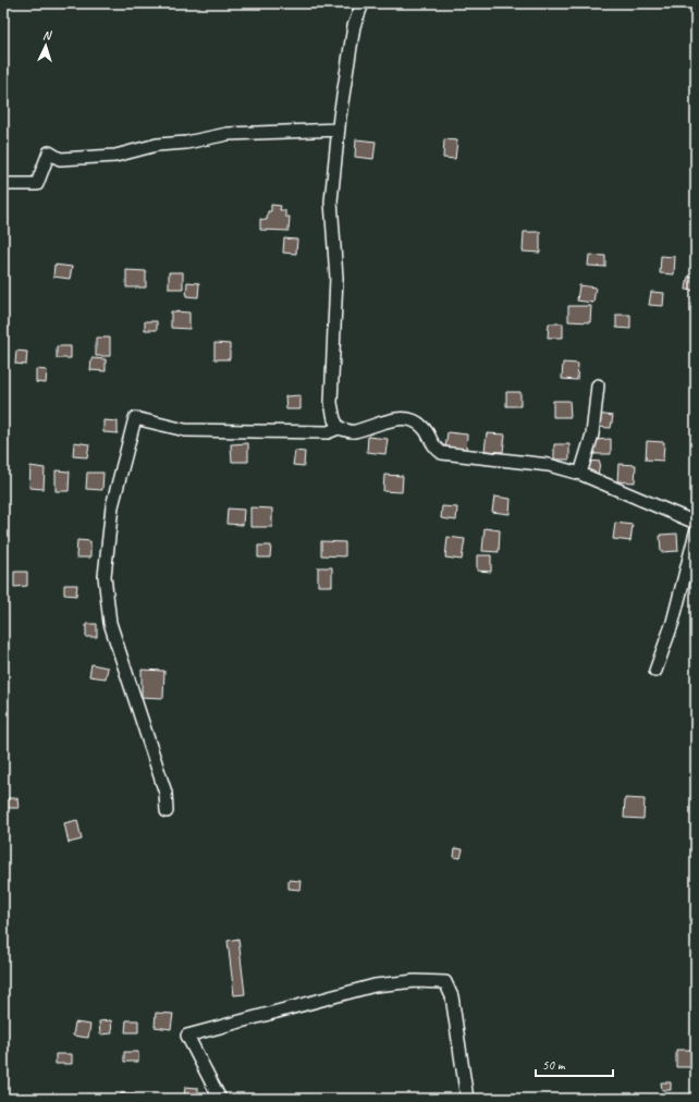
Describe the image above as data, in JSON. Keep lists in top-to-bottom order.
{
  "scale_bar": "50 m",
  "north": "top"
}
